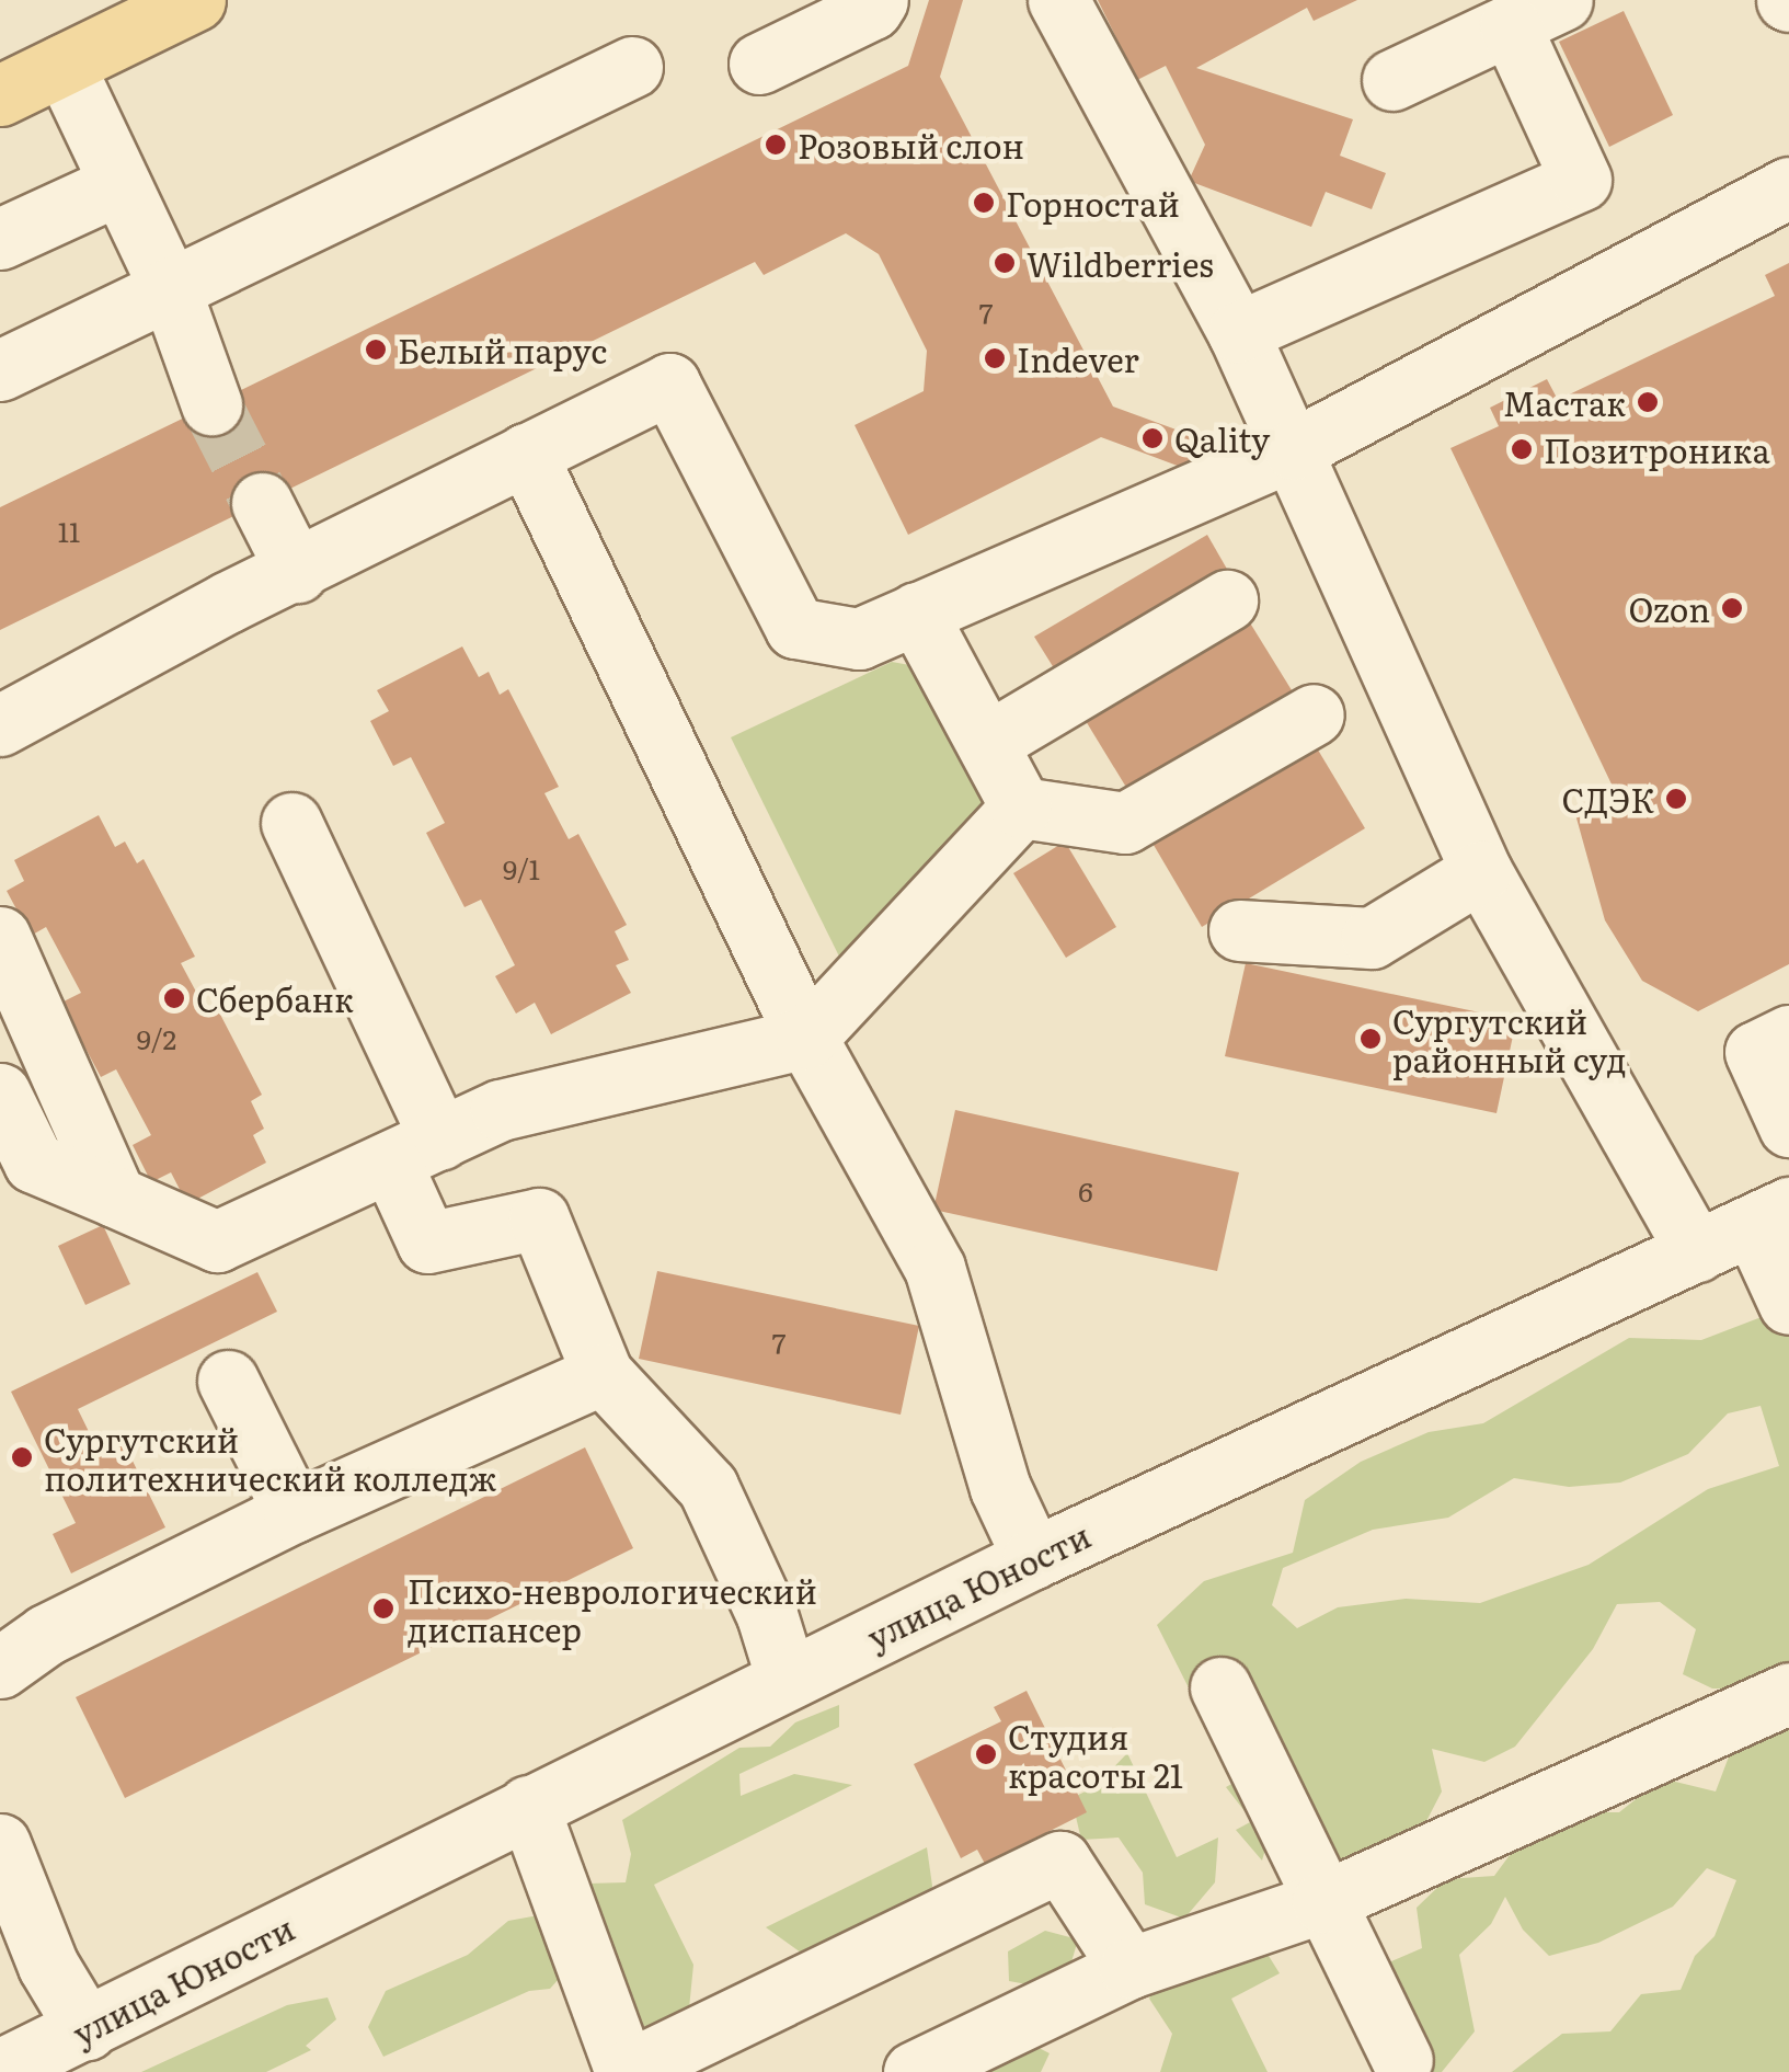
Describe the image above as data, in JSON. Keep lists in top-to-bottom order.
{
  "streets": {
    "street": ["улица Юности"]
  },
  "places": [
    "Розовый слон",
    "Горностай",
    "Wildberries",
    "Белый парус",
    "Indever",
    "Мастак",
    "Qality",
    "Позитроника",
    "Ozon",
    "СДЭК",
    "Сбербанк",
    "Сургутский районный суд",
    "Сургутский политехнический колледж",
    "Психо-неврологический диспансер",
    "Студия красоты 21"
  ],
  "house_numbers": [
    "7",
    "11",
    "9/1",
    "9/2",
    "6",
    "7"
  ]
}
